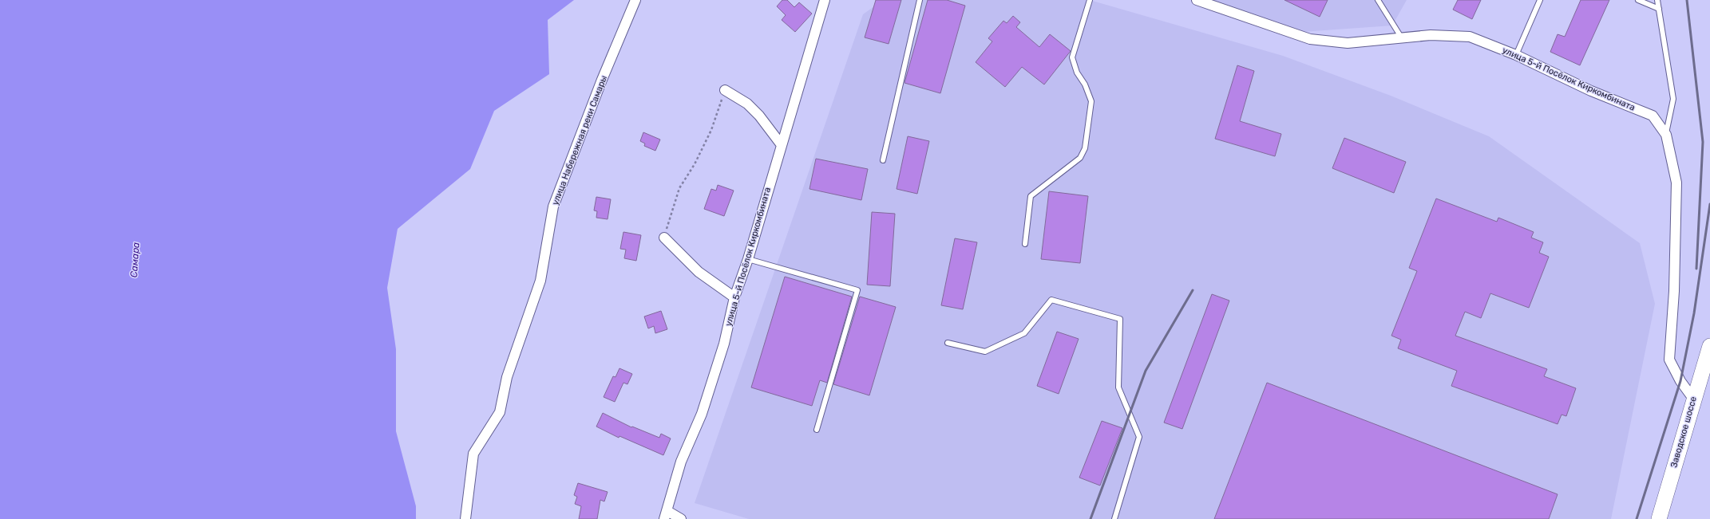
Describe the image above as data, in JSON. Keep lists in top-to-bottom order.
{
  "streets": {
    "main road": ["Заводское шоссе"],
    "street": ["улица 5-й Посёлок Киркомбината", "улица Набережная реки Самары"]
  },
  "crossings": [
    ["улица 5-й Посёлок Киркомбината", "Заводское шоссе"]
  ],
  "water": ["Самара"]
}
